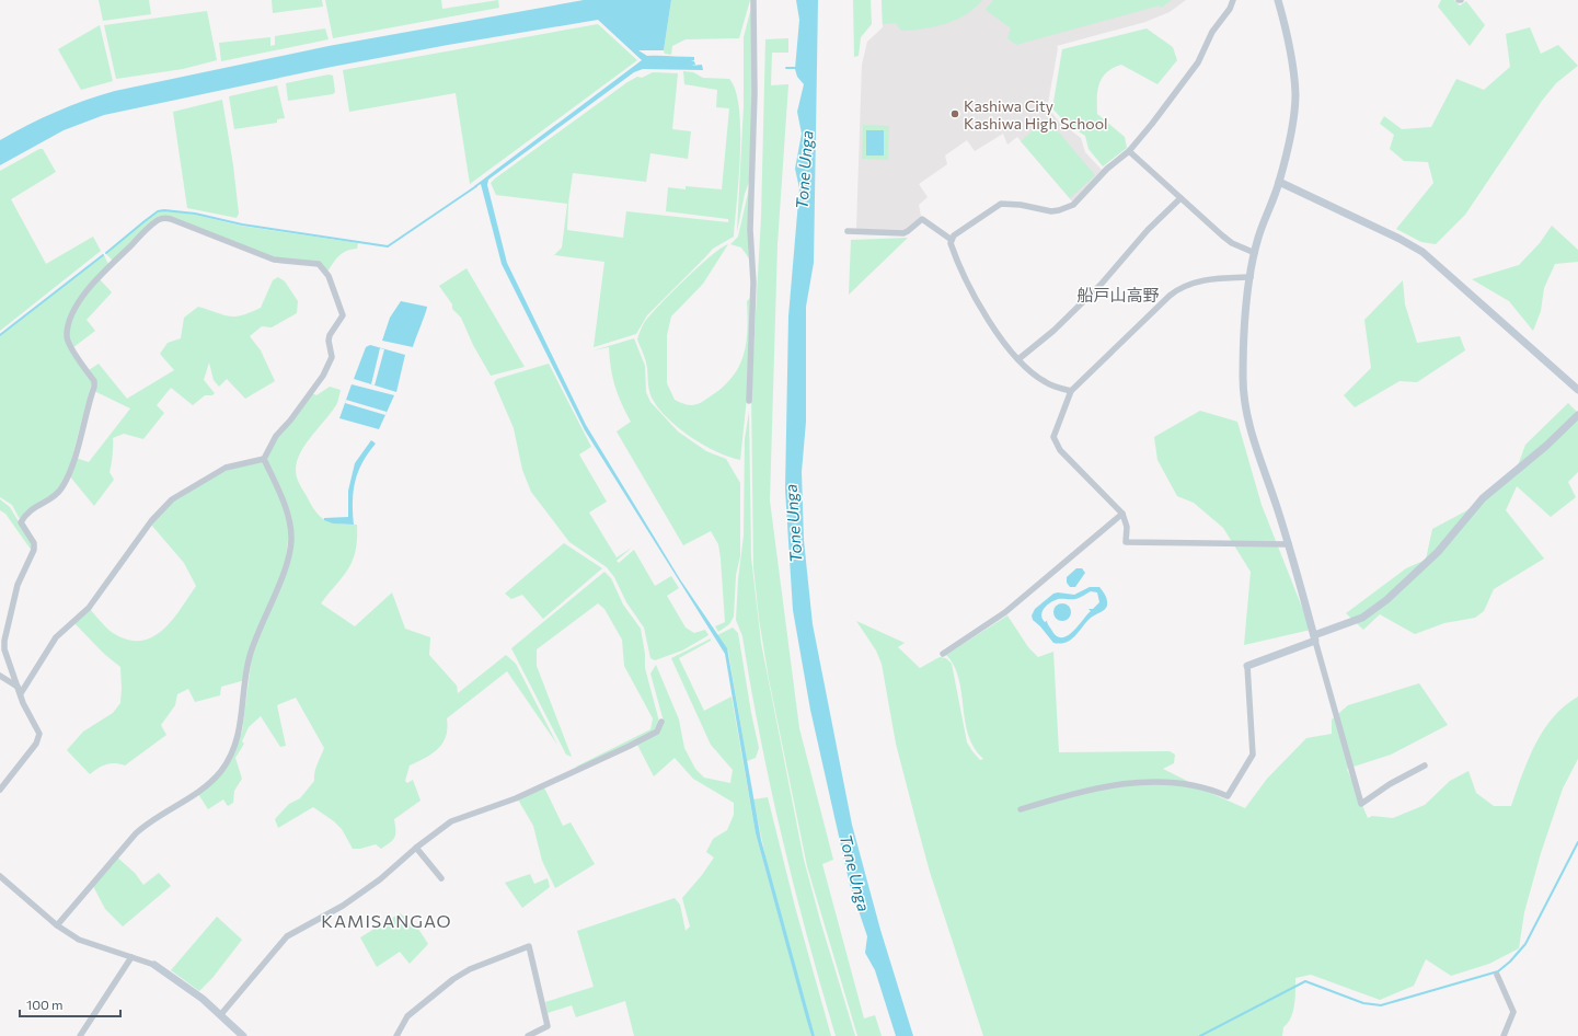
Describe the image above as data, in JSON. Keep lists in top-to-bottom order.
{
  "districts": ["船戸山高野", "KAMISANGAO"],
  "water": ["Tone Unga"],
  "places": ["Kashiwa City Kashiwa High School"],
  "scale_bar": "100 m"
}
